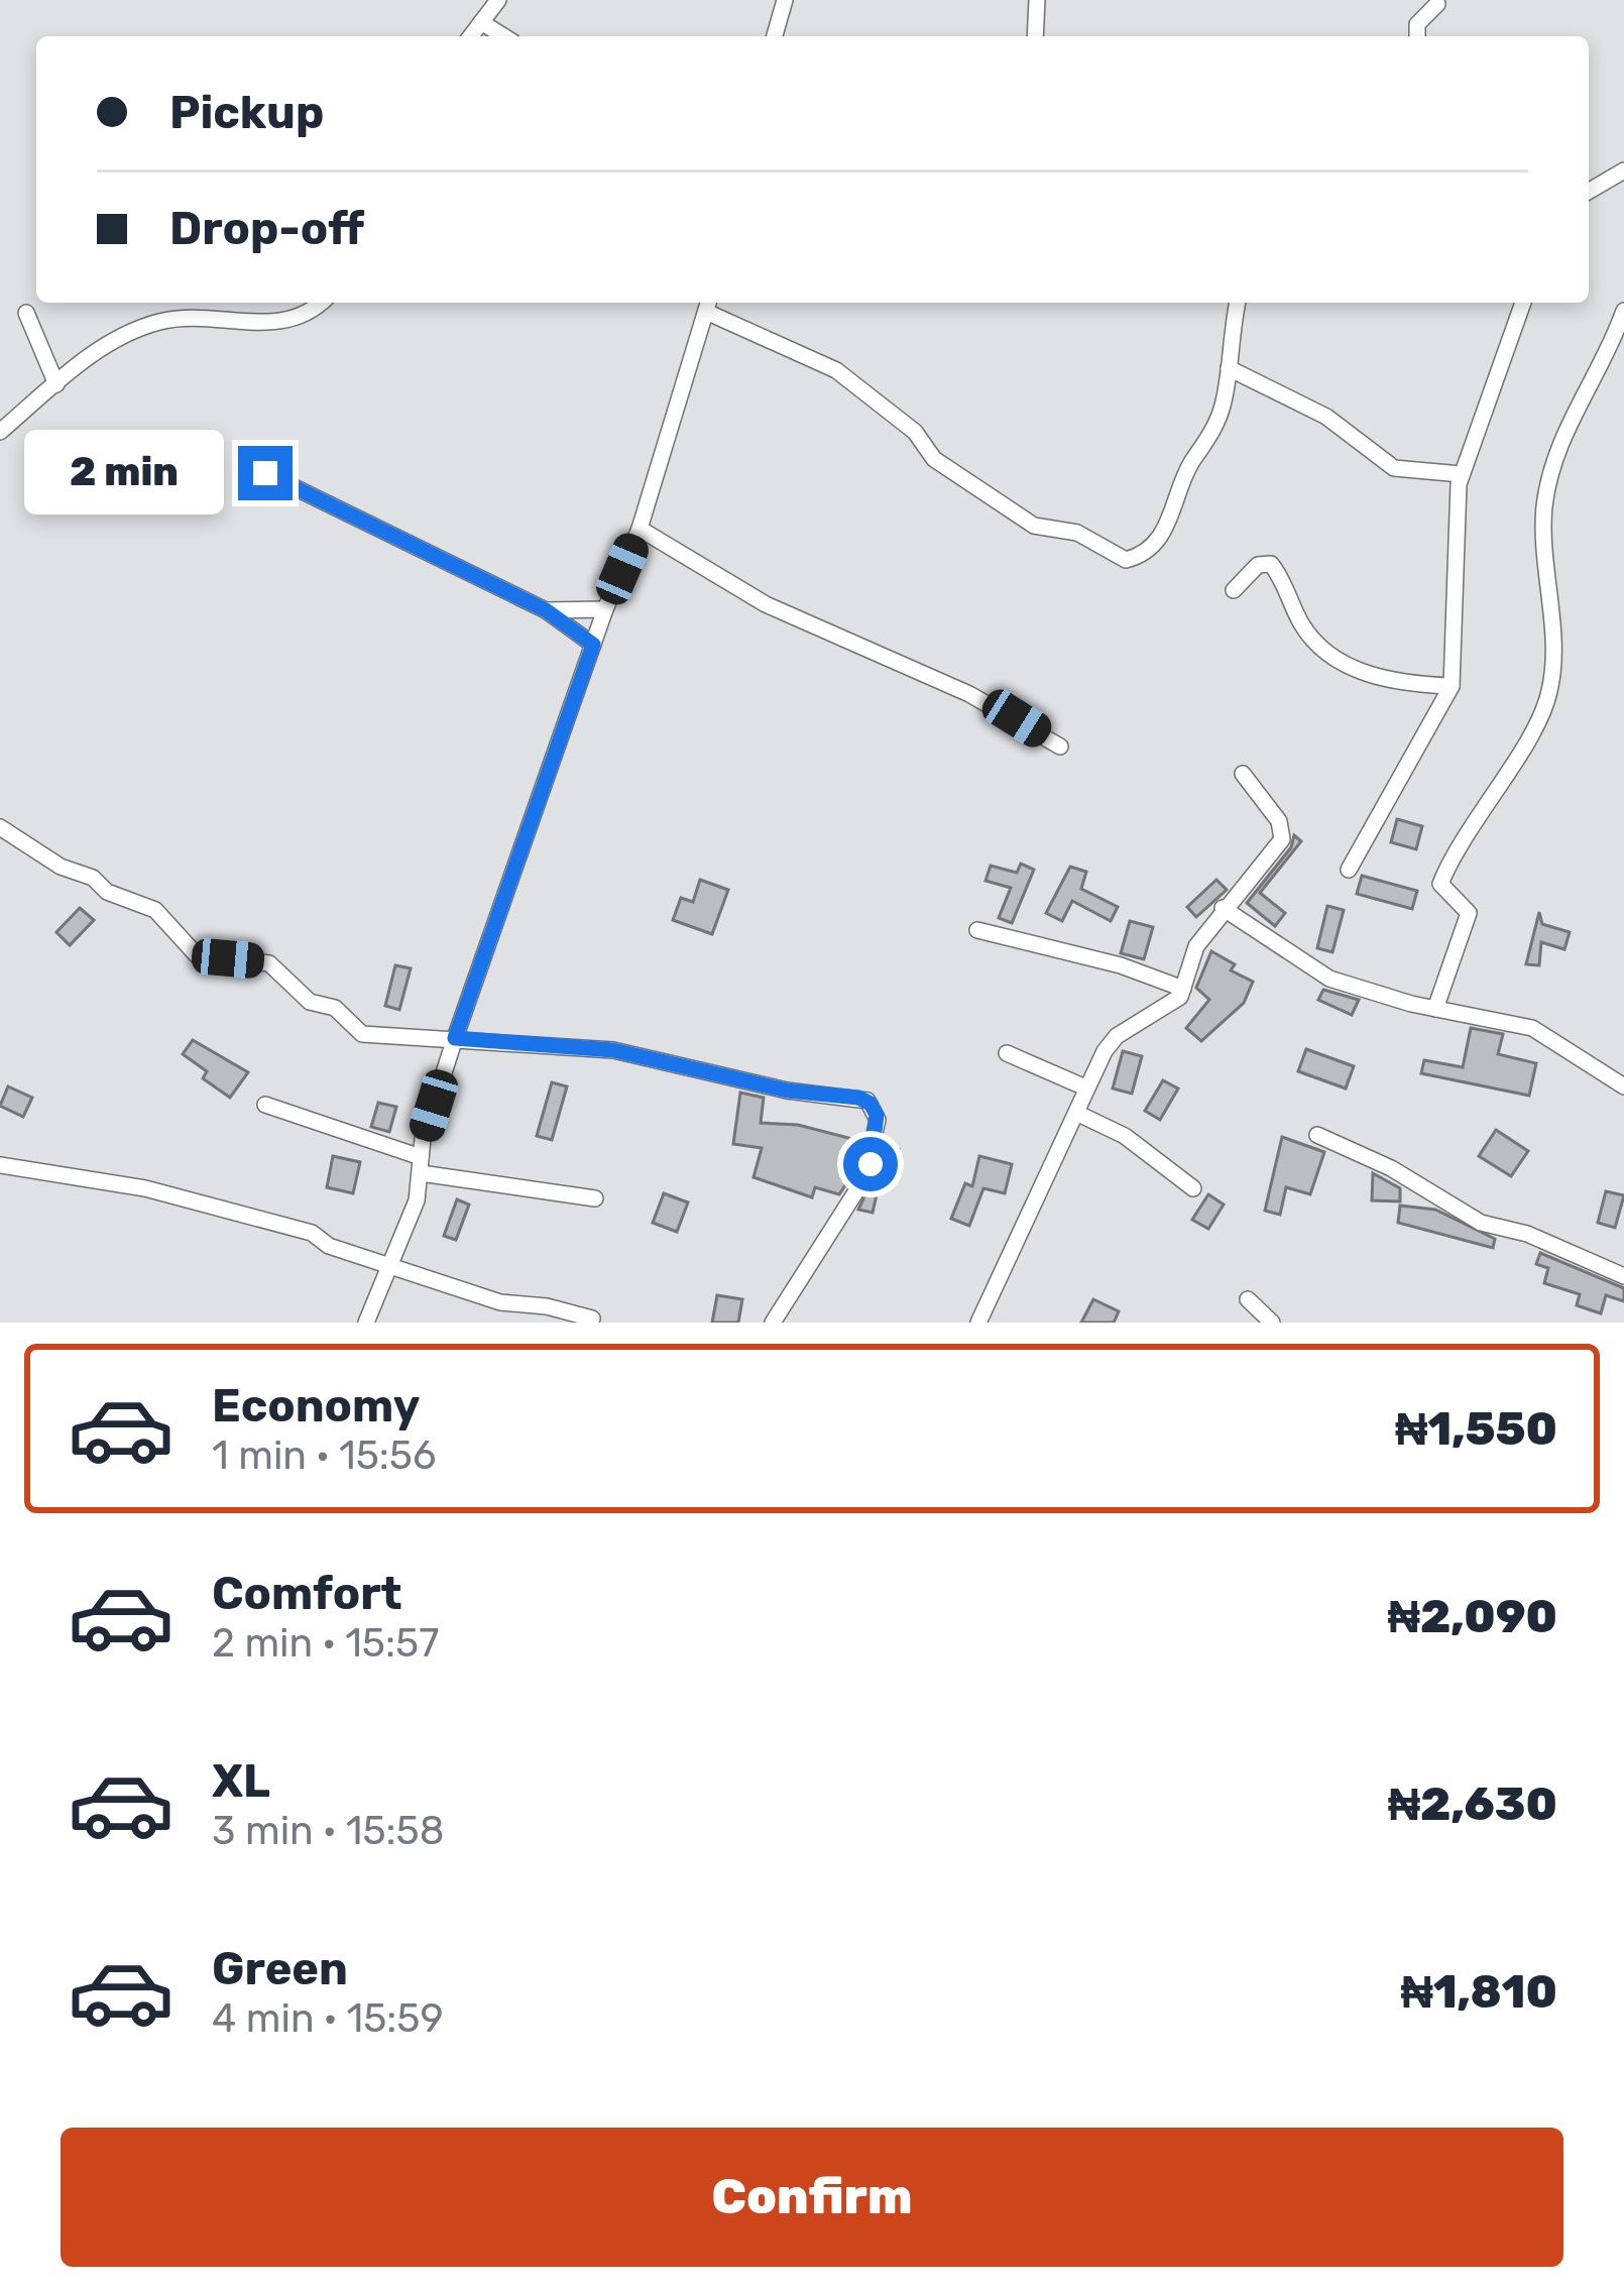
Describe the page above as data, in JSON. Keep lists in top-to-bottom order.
{
  "page": {
    "banner": ["Pickup", "Drop-off"],
    "bubble": "2 min",
    "list": [
      {
        "name": "Economy",
        "note": "1 min · 15:56",
        "value": "₦1,550"
      },
      {
        "name": "Comfort",
        "note": "2 min · 15:57",
        "value": "₦2,090"
      },
      {
        "name": "XL",
        "note": "3 min · 15:58",
        "value": "₦2,630"
      },
      {
        "name": "Green",
        "note": "4 min · 15:59",
        "value": "₦1,810"
      }
    ],
    "buttons": "Confirm"
  }
}
